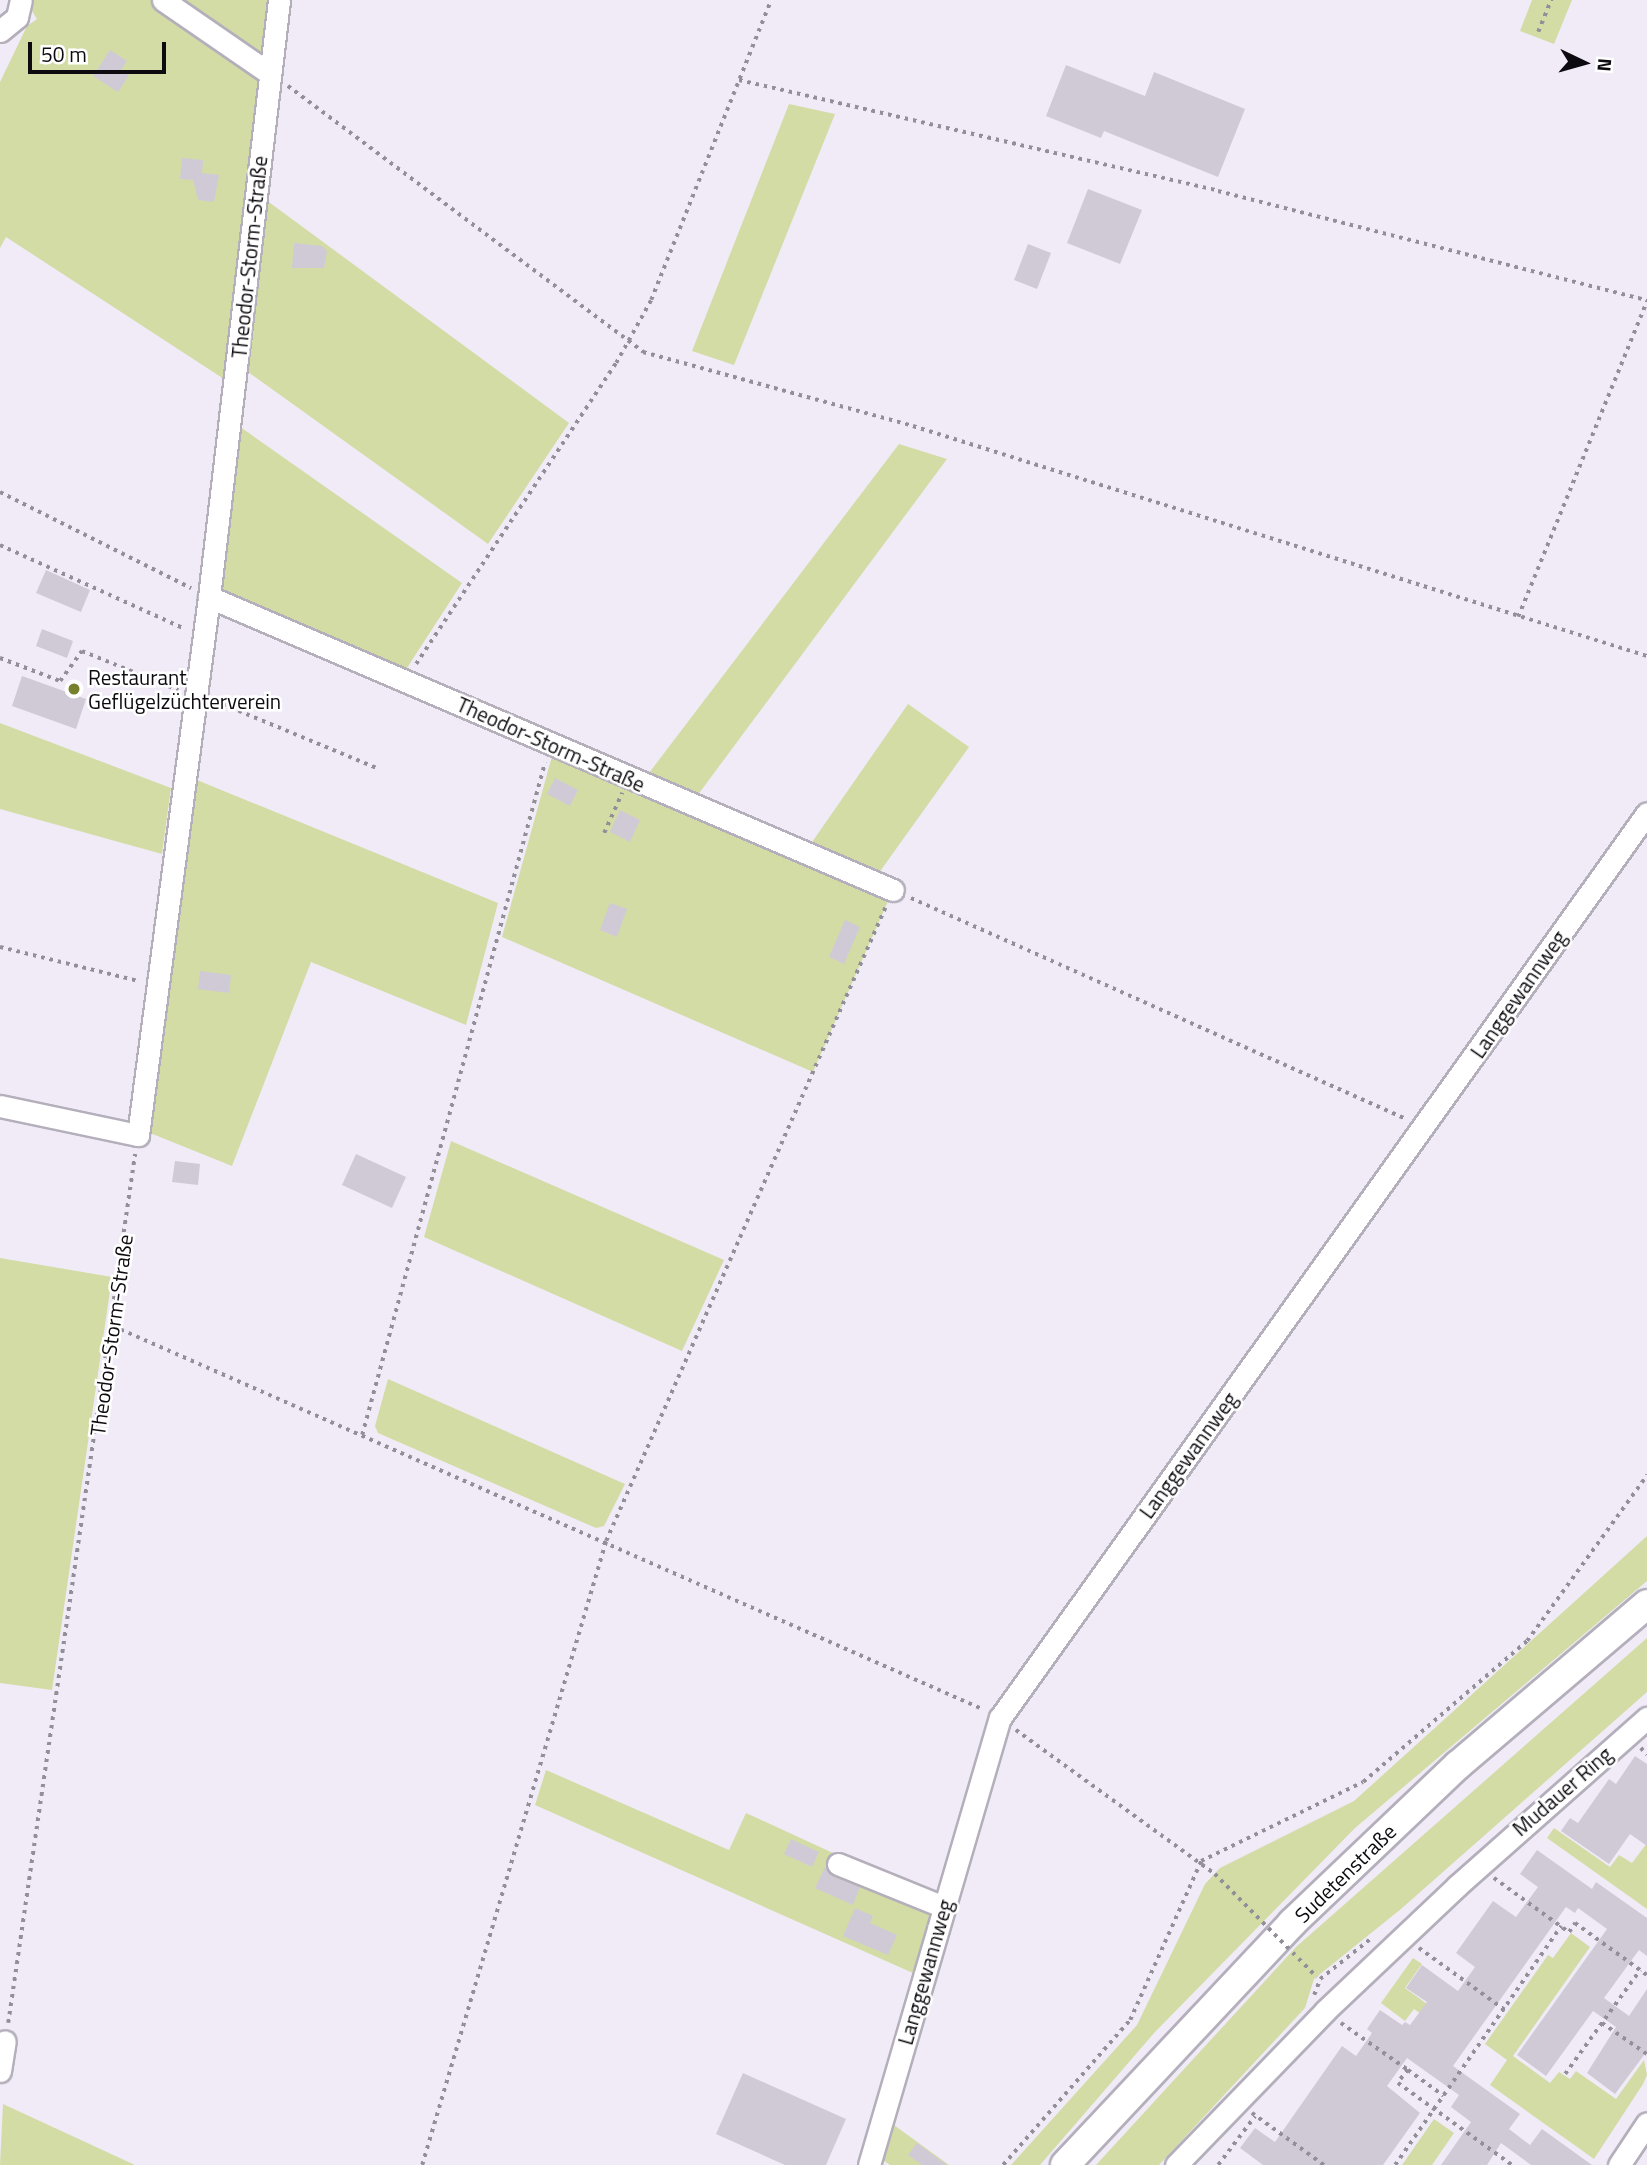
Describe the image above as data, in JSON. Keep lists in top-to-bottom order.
{
  "streets": {
    "main road": ["Sudetenstraße"],
    "street": ["Theodor-Storm-Straße", "Langgewannweg", "Mudauer Ring"]
  },
  "places": ["Restaurant Geflügelzüchterverein"],
  "scale_bar": "50 m",
  "north": "right"
}
